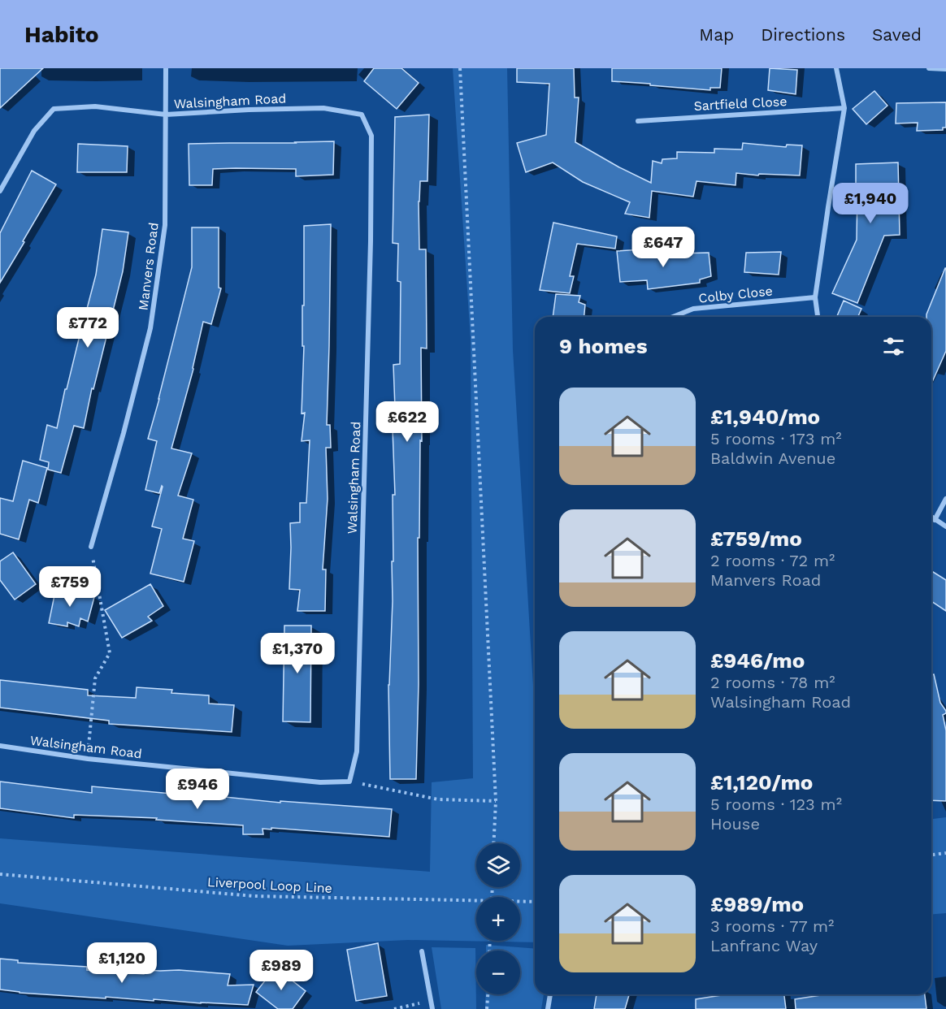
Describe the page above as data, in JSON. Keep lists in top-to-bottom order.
{
  "streets": {
    "street": [
      "Walsingham Road",
      "Sartfield Close",
      "Manvers Road",
      "Colby Close"
    ],
    "path": ["Liverpool Loop Line"]
  },
  "crossings": [
    ["Walsingham Road", "Manvers Road"]
  ],
  "page": {
    "header": "Habito",
    "nav": ["Map", "Directions", "Saved"],
    "price": [
      "£1,940",
      "£647",
      "£772",
      "£622",
      "£759",
      "£1,370",
      "£946",
      "£1,120",
      "£989"
    ],
    "heading": "9 homes",
    "list": [
      {
        "name": "£1,940/mo",
        "note": "5 rooms · 173 m² · Baldwin Avenue"
      },
      {
        "name": "£759/mo",
        "note": "2 rooms · 72 m² · Manvers Road"
      },
      {
        "name": "£946/mo",
        "note": "2 rooms · 78 m² · Walsingham Road"
      },
      {
        "name": "£1,120/mo",
        "note": "5 rooms · 123 m² · House"
      },
      {
        "name": "£989/mo",
        "note": "3 rooms · 77 m² · Lanfranc Way"
      }
    ],
    "map_buttons": ["+", "−"]
  }
}
